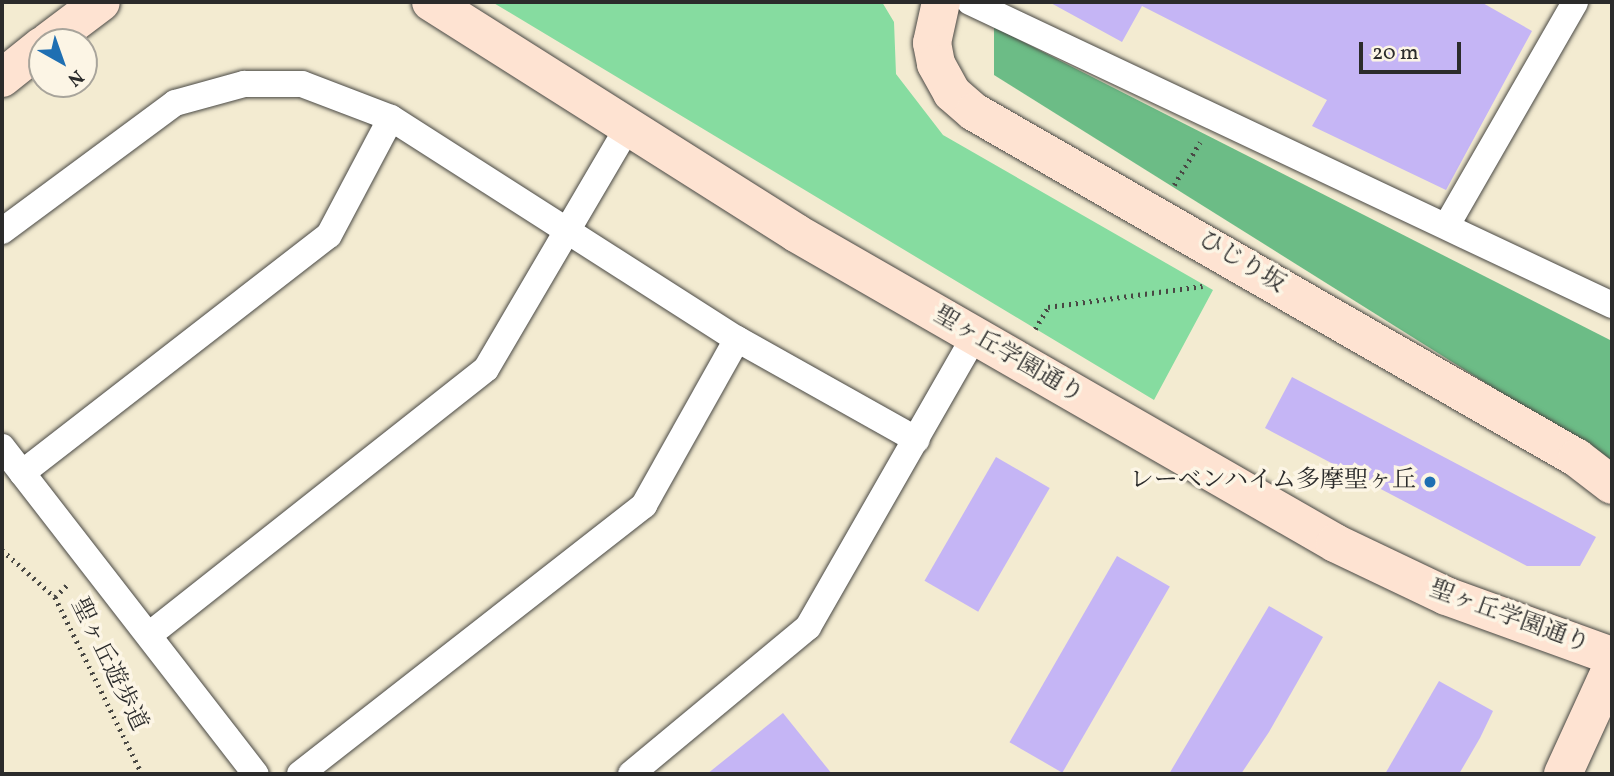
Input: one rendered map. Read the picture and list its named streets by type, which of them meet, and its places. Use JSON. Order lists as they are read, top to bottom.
{
  "streets": {
    "street": ["ひじり坂", "聖ヶ丘学園通り"],
    "path": ["聖ヶ丘遊歩道"]
  },
  "places": ["レーベンハイム多摩聖ヶ丘"],
  "scale_bar": "20 m",
  "north": "bottom right"
}
